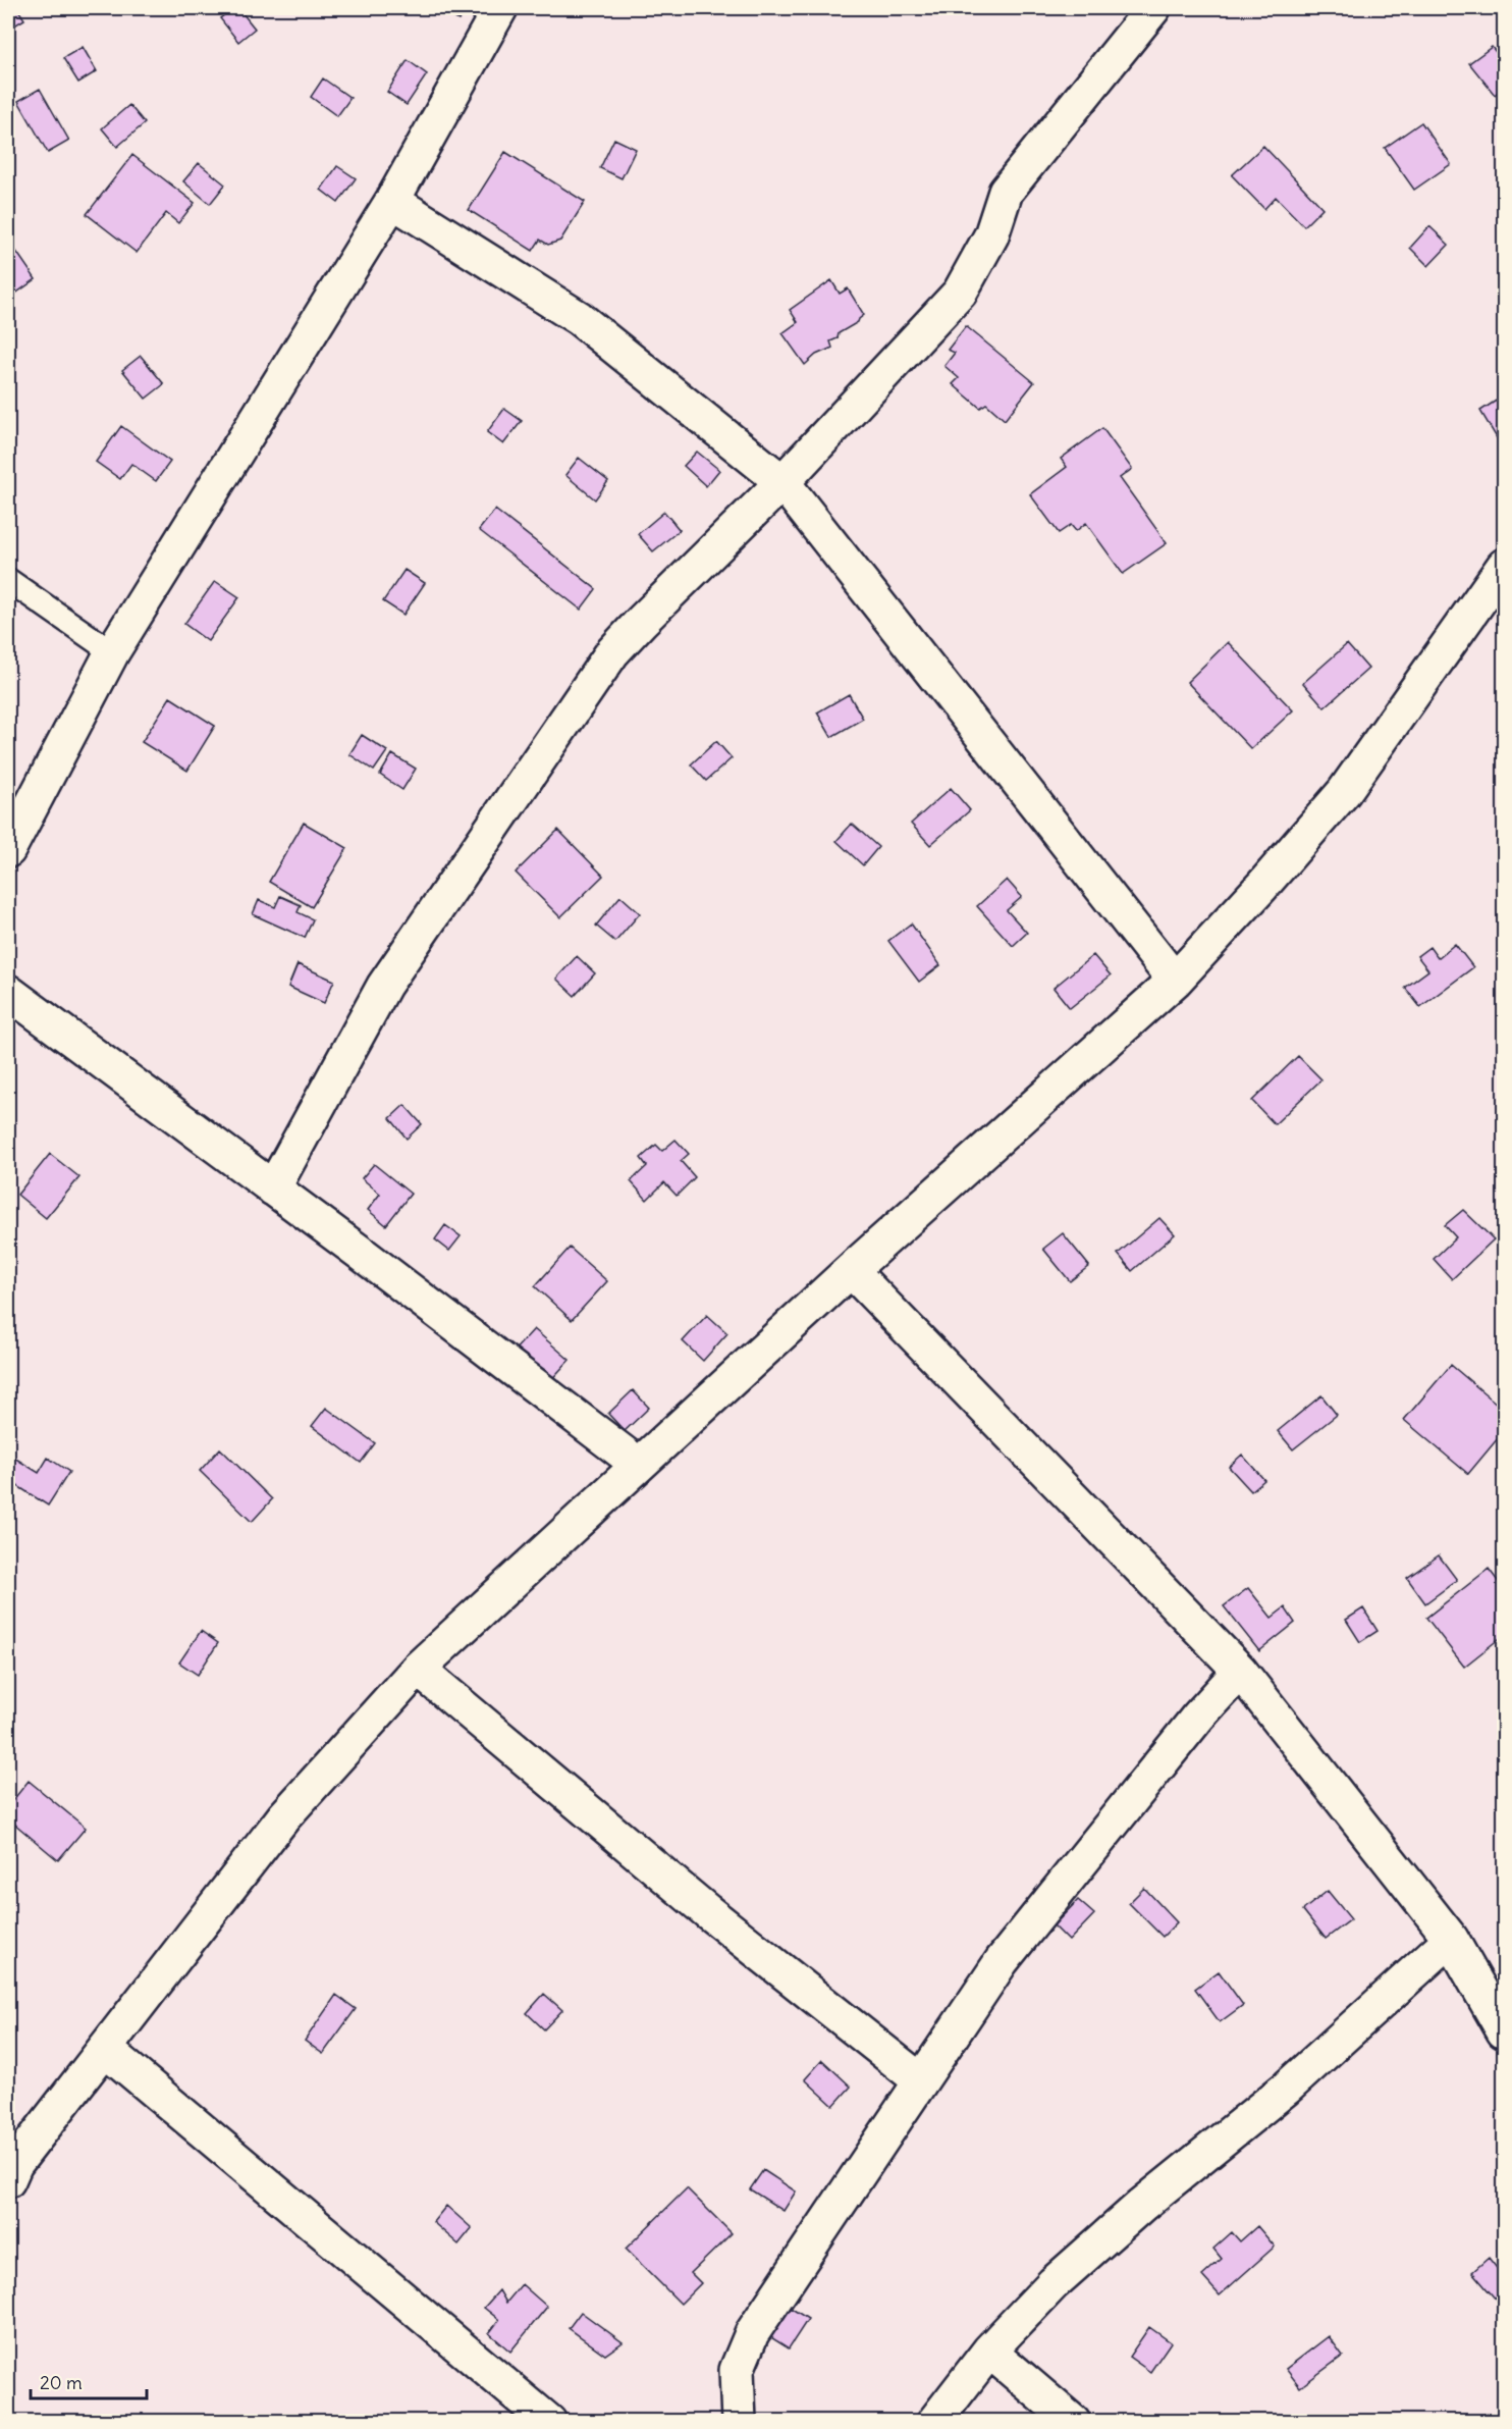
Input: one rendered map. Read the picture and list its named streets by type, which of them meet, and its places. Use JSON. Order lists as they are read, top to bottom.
{
  "scale_bar": "20 m"
}
